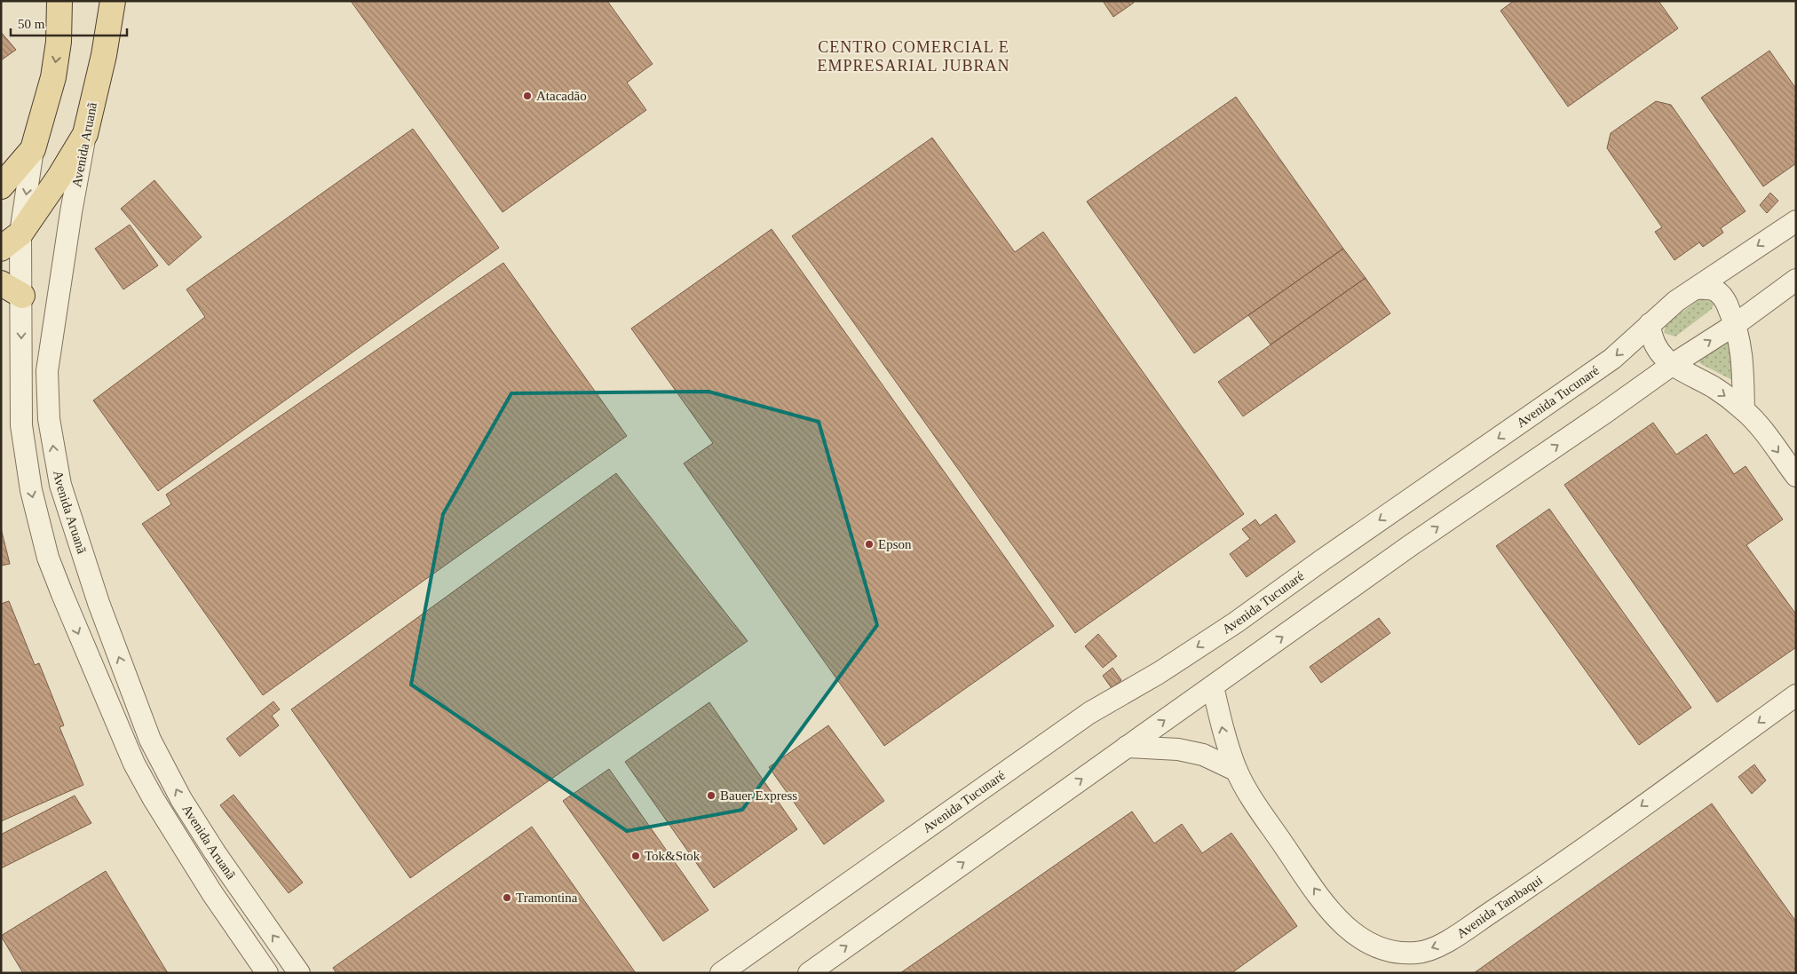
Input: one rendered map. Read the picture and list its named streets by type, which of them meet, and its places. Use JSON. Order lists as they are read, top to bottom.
{
  "streets": {
    "main road": ["Avenida Aruanã"],
    "street": ["Avenida Tucunaré", "Avenida Tambaqui"]
  },
  "districts": ["CENTRO COMERCIAL E EMPRESARIAL JUBRAN"],
  "places": [
    "Atacadão",
    "Epson",
    "Bauer Express",
    "Tok&Stok",
    "Tramontina"
  ],
  "scale_bar": "50 m"
}
